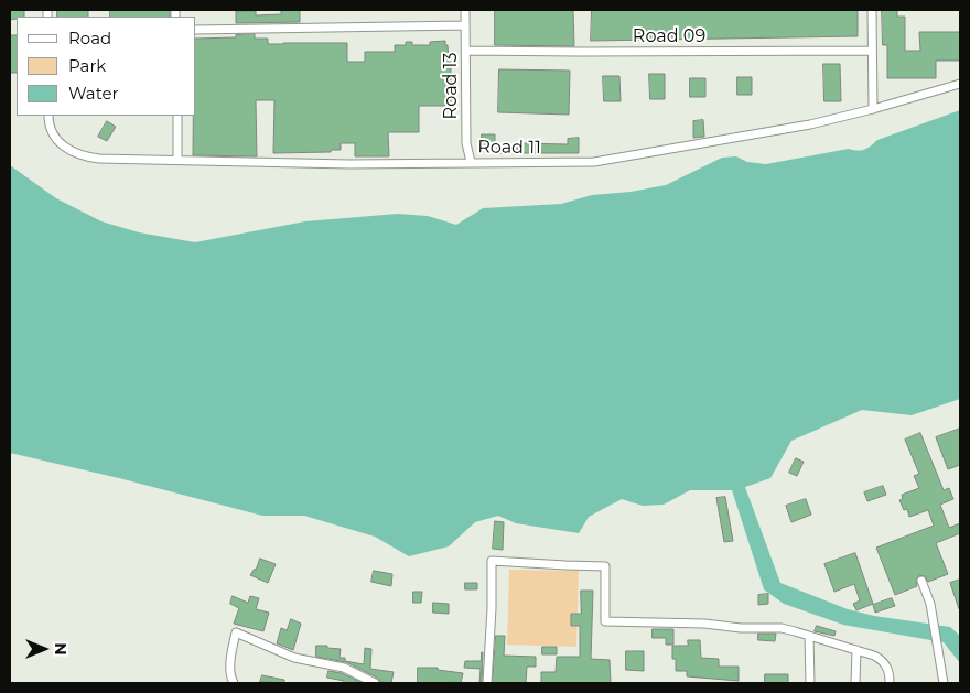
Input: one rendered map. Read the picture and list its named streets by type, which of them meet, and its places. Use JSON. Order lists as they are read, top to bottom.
{
  "streets": {
    "street": ["Road 09", "Road 13", "Road 11"]
  },
  "crossings": [
    ["Road 09", "Road 13"],
    ["Road 13", "Road 11"]
  ],
  "legend": ["Road", "Park", "Water"],
  "north": "right"
}
